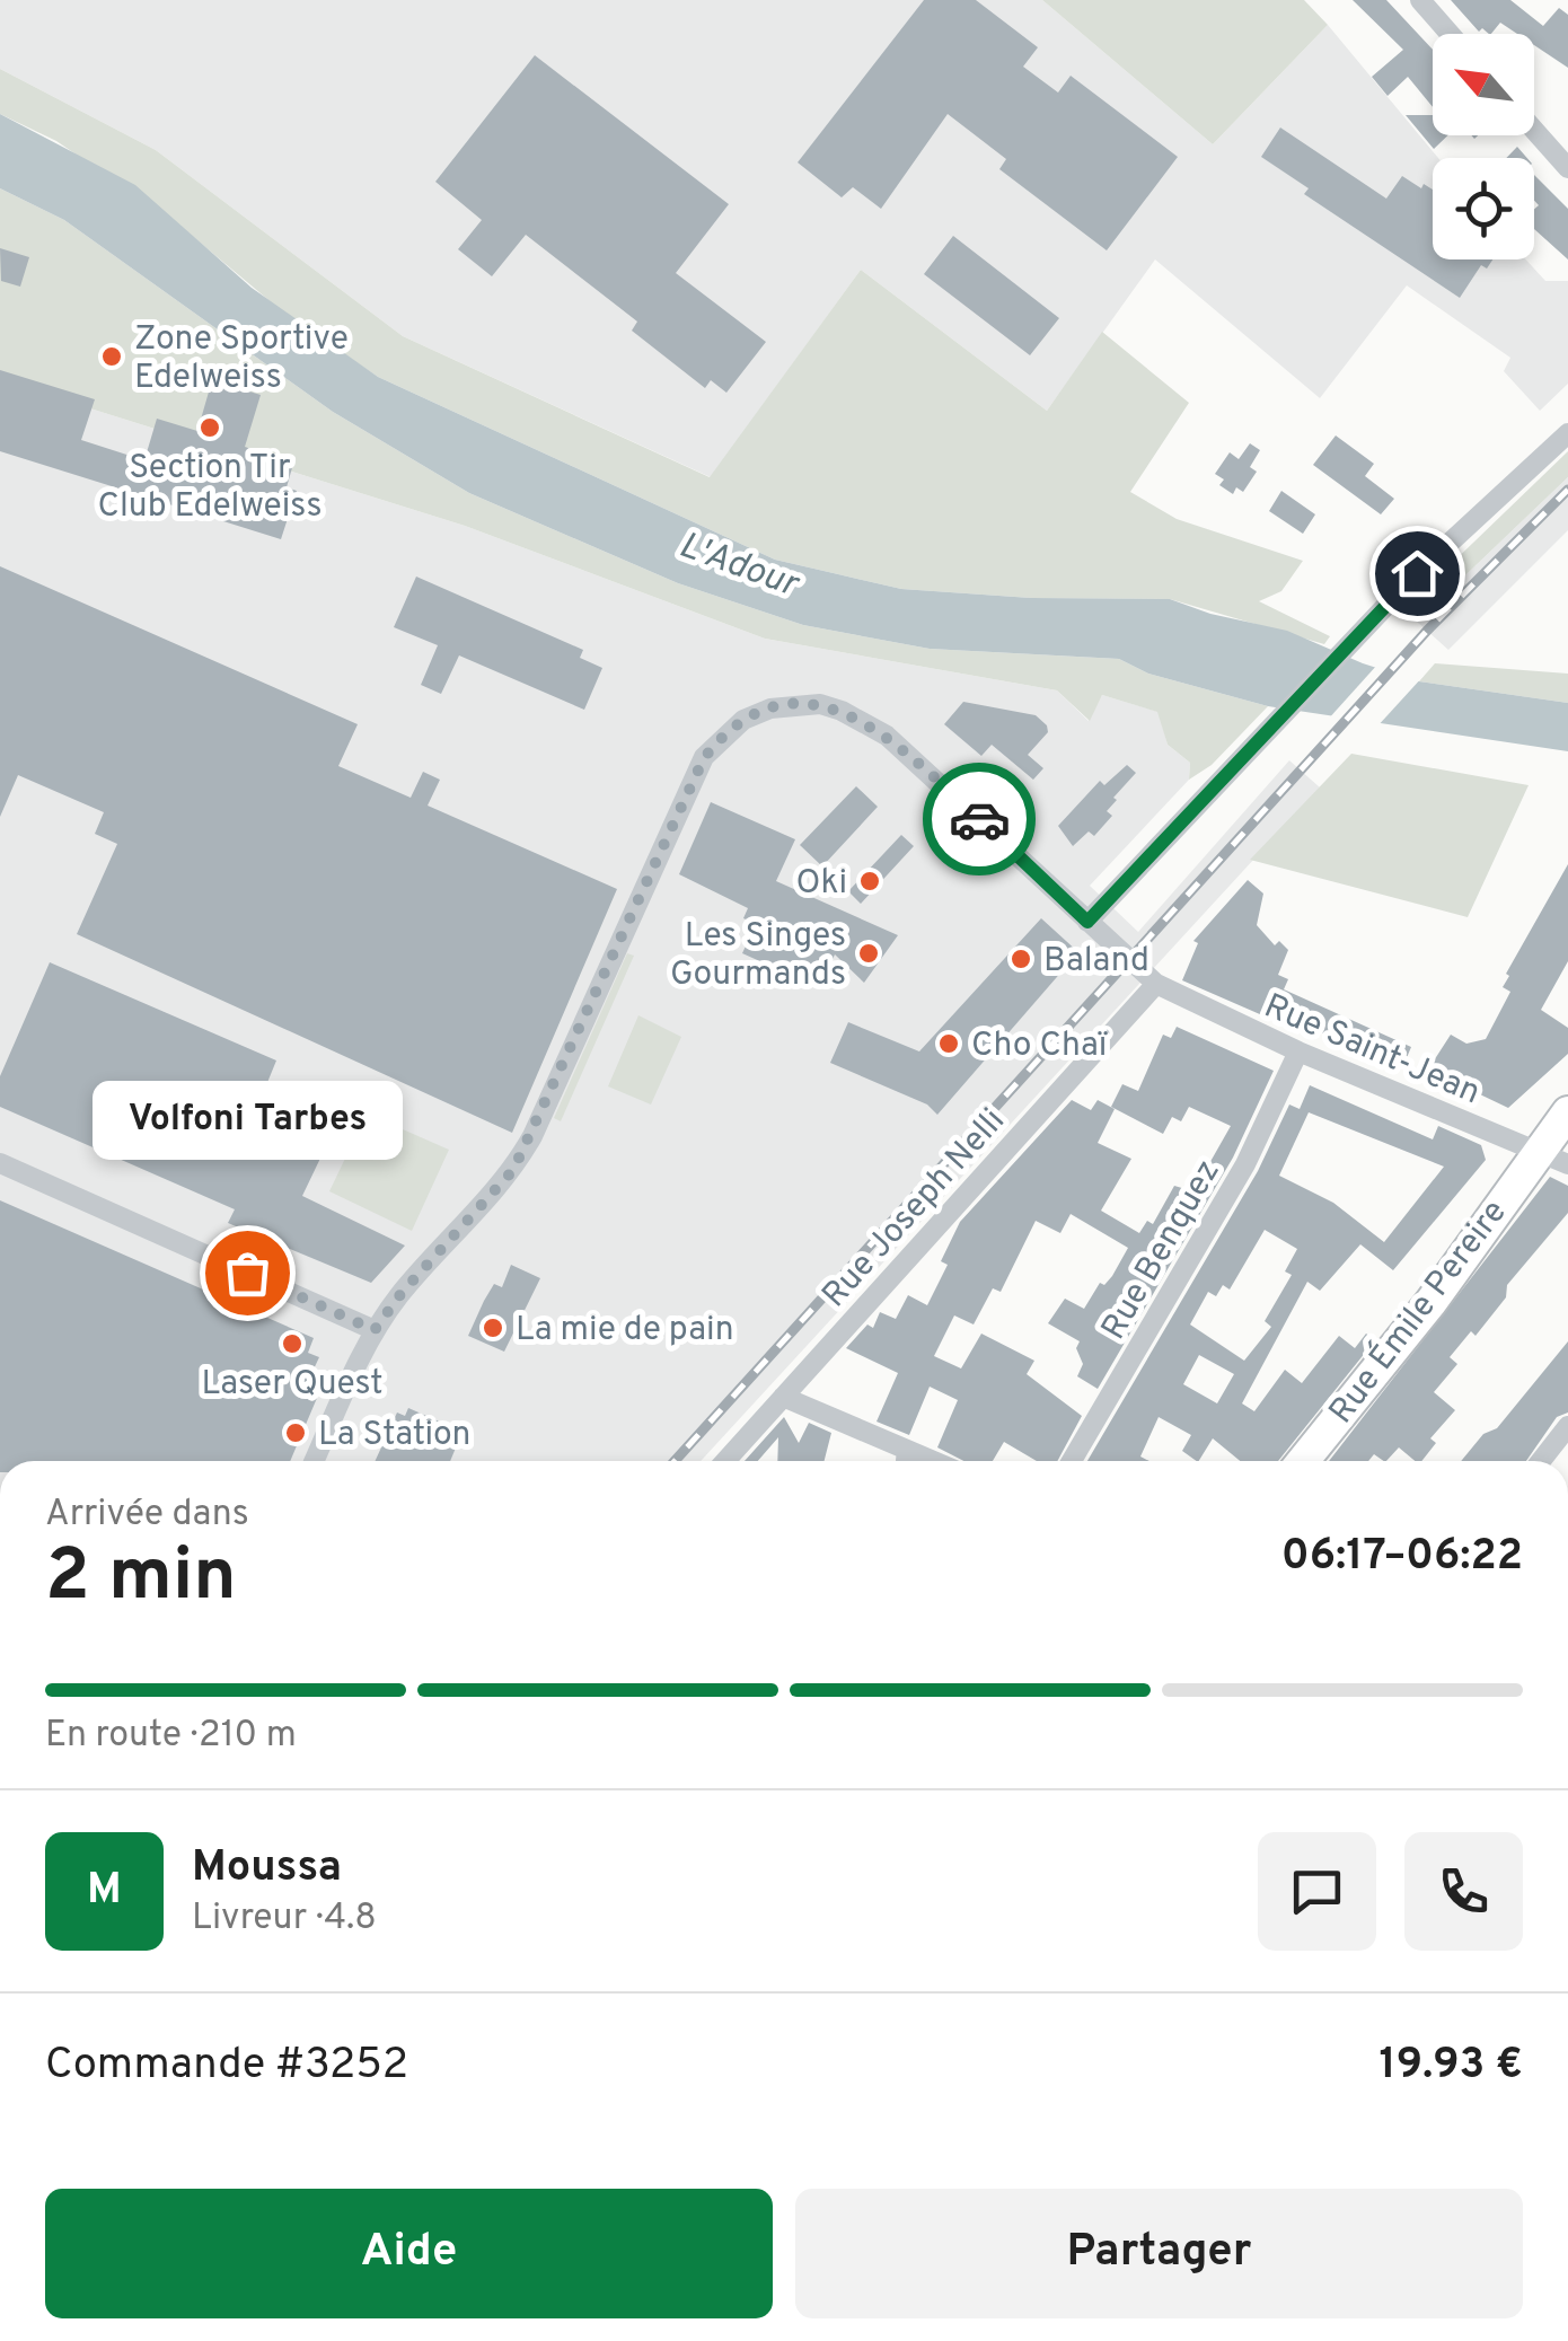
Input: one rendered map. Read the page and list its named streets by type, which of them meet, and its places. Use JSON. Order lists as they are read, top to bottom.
{
  "streets": {
    "main road": ["Rue Émile Pereire"],
    "street": ["Rue Saint-Jean", "Rue Joseph Nelli", "Rue Benquez"]
  },
  "crossings": [
    ["Rue Saint-Jean", "Rue Joseph Nelli"],
    ["Rue Saint-Jean", "Rue Benquez"],
    ["Rue Saint-Jean", "Rue Émile Pereire"]
  ],
  "water": ["L'Adour"],
  "places": [
    "Zone Sportive Edelweiss",
    "Section Tir Club Edelweiss",
    "Oki",
    "Les Singes Gourmands",
    "Baland",
    "Cho Chaï",
    "Volfoni Tarbes",
    "La mie de pain",
    "Laser Quest",
    "La Station"
  ],
  "north": "top left",
  "page": {
    "bubble": "Volfoni Tarbes",
    "heading": ["2 min", "Arrivée dans", "06:17–06:22"],
    "panel": [
      "Moussa",
      "Livreur · 4.8",
      "Commande #3252",
      "19.93 €"
    ],
    "bar": "En route · 210 m",
    "round": "M",
    "buttons": ["Aide", "Partager"]
  }
}
